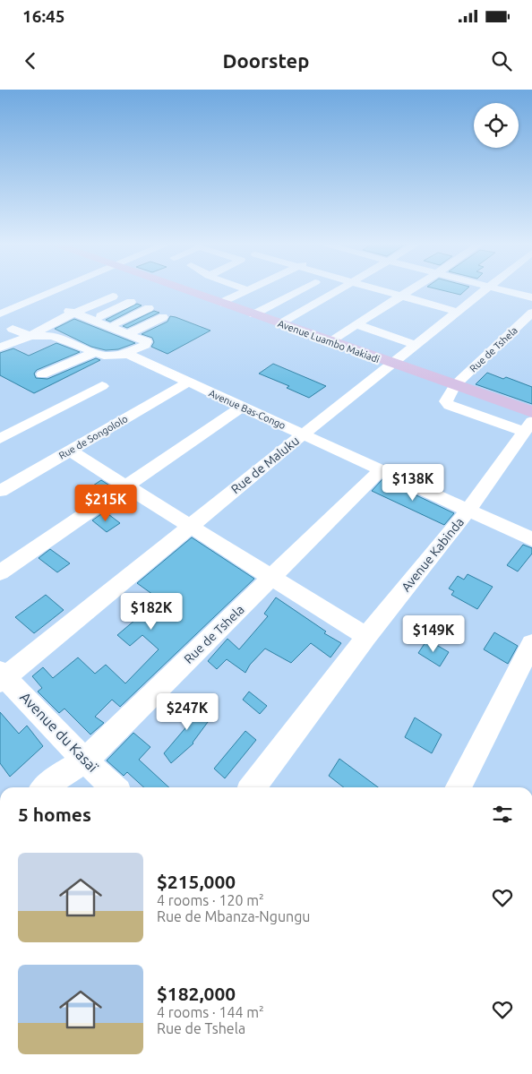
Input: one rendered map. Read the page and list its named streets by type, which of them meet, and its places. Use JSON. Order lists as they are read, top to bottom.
{
  "streets": {
    "main road": ["Avenue Luambo Makiadi"],
    "street": [
      "Rue de Tshela",
      "Avenue Bas-Congo",
      "Rue de Songololo",
      "Rue de Maluku",
      "Avenue Kabinda",
      "Avenue du Kasaï"
    ]
  },
  "crossings": [
    ["Avenue Luambo Makiadi", "Rue de Tshela"],
    ["Avenue Luambo Makiadi", "Rue de Maluku"],
    ["Rue de Tshela", "Avenue Bas-Congo"],
    ["Rue de Tshela", "Avenue du Kasaï"],
    ["Avenue Bas-Congo", "Rue de Songololo"],
    ["Avenue Bas-Congo", "Rue de Maluku"],
    ["Avenue Bas-Congo", "Avenue Kabinda"],
    ["Rue de Maluku", "Avenue du Kasaï"]
  ],
  "page": {
    "status": "16:45",
    "header": "Doorstep",
    "price": [
      "$138K",
      "$215K",
      "$182K",
      "$149K",
      "$247K"
    ],
    "heading": "5 homes",
    "list": [
      {
        "name": "$215,000",
        "note": "4 rooms · 120 m² · Rue de Mbanza-Ngungu"
      },
      {
        "name": "$182,000",
        "note": "4 rooms · 144 m² · Rue de Tshela"
      }
    ]
  }
}
